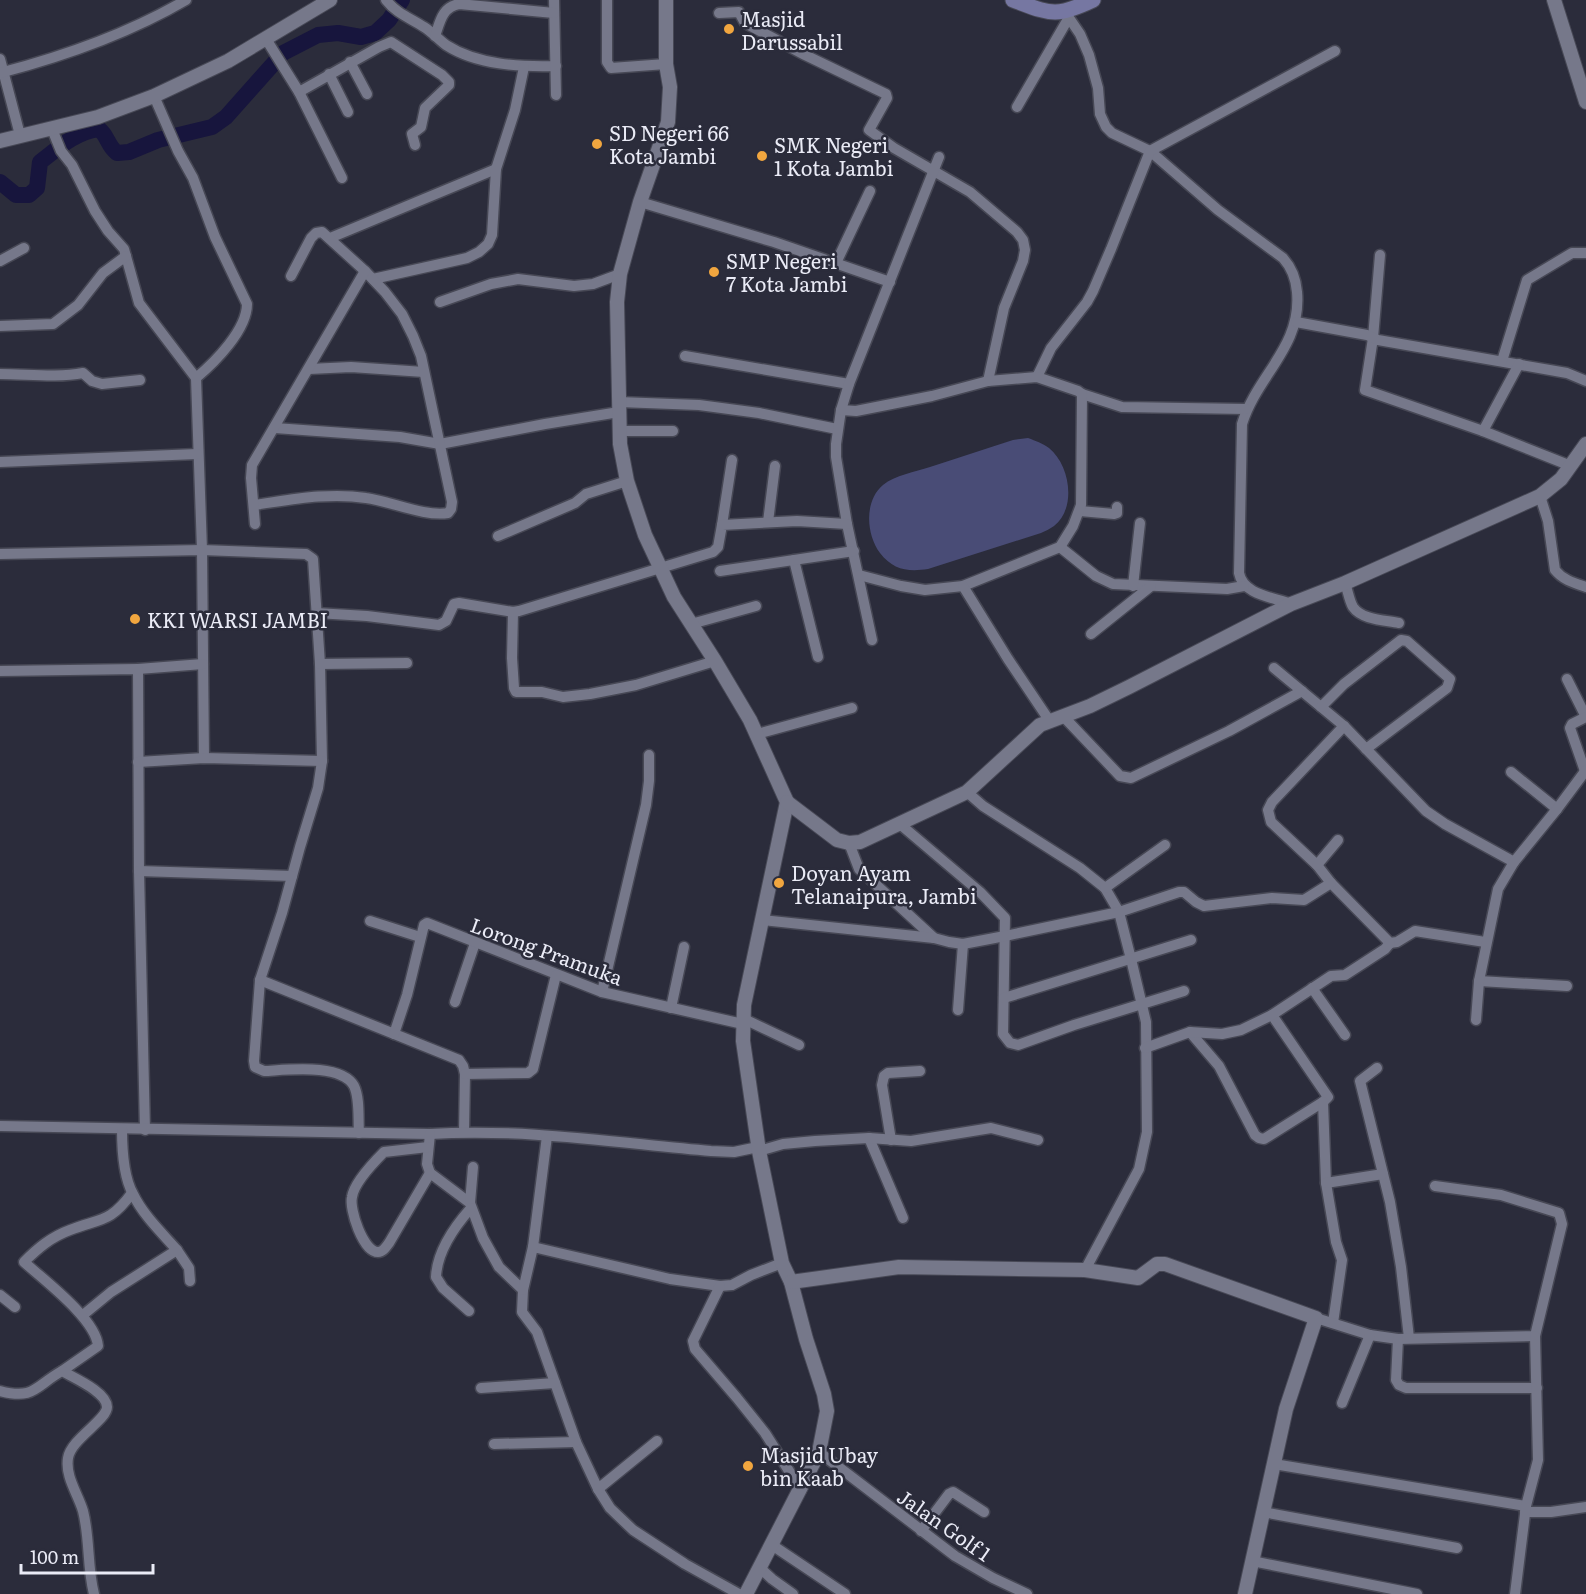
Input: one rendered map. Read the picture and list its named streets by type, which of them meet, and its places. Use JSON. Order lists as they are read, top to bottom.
{
  "streets": {
    "street": ["Lorong Pramuka", "Jalan Golf 1"]
  },
  "places": [
    "Masjid Darussabil",
    "SD Negeri 66 Kota Jambi",
    "SMK Negeri 1 Kota Jambi",
    "SMP Negeri 7 Kota Jambi",
    "KKI WARSI JAMBI",
    "Doyan Ayam Telanaipura, Jambi",
    "Masjid Ubay bin Kaab"
  ],
  "scale_bar": "100 m"
}
